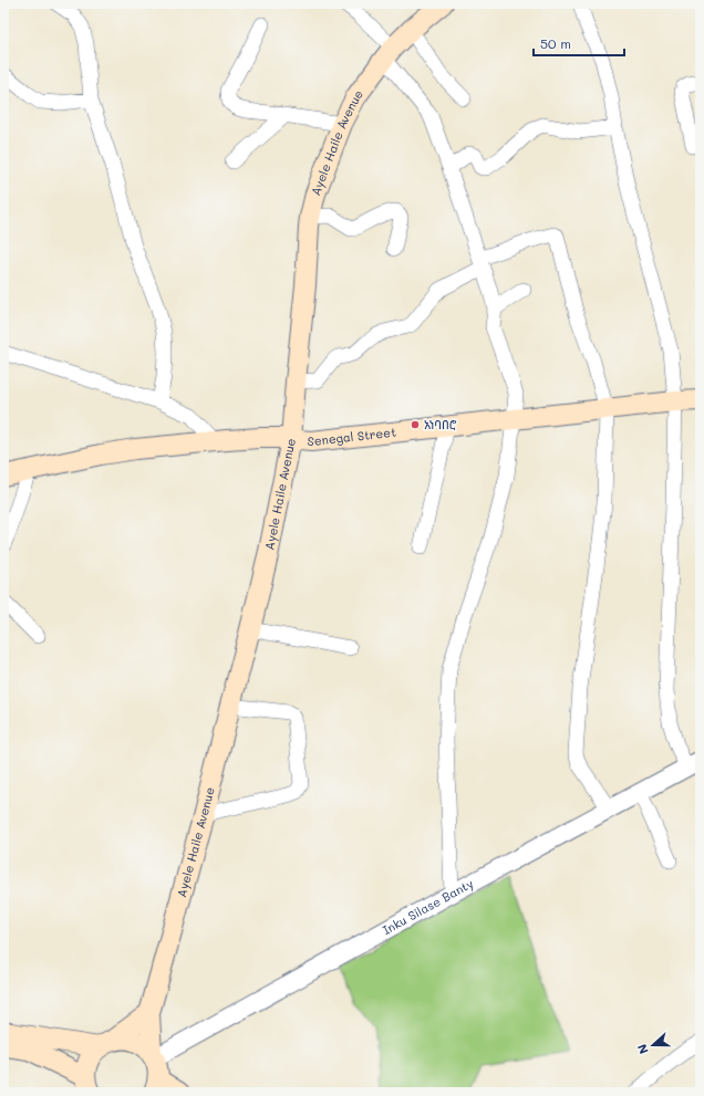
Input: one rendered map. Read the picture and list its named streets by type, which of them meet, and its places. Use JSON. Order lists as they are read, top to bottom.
{
  "streets": {
    "main road": ["Ayele Haile Avenue", "Senegal Street"],
    "street": ["Inku Silase Banty"]
  },
  "crossings": [
    ["Ayele Haile Avenue", "Senegal Street"],
    ["Ayele Haile Avenue", "Inku Silase Banty"]
  ],
  "places": ["አነባበሮ"],
  "scale_bar": "50 m",
  "north": "left"
}
